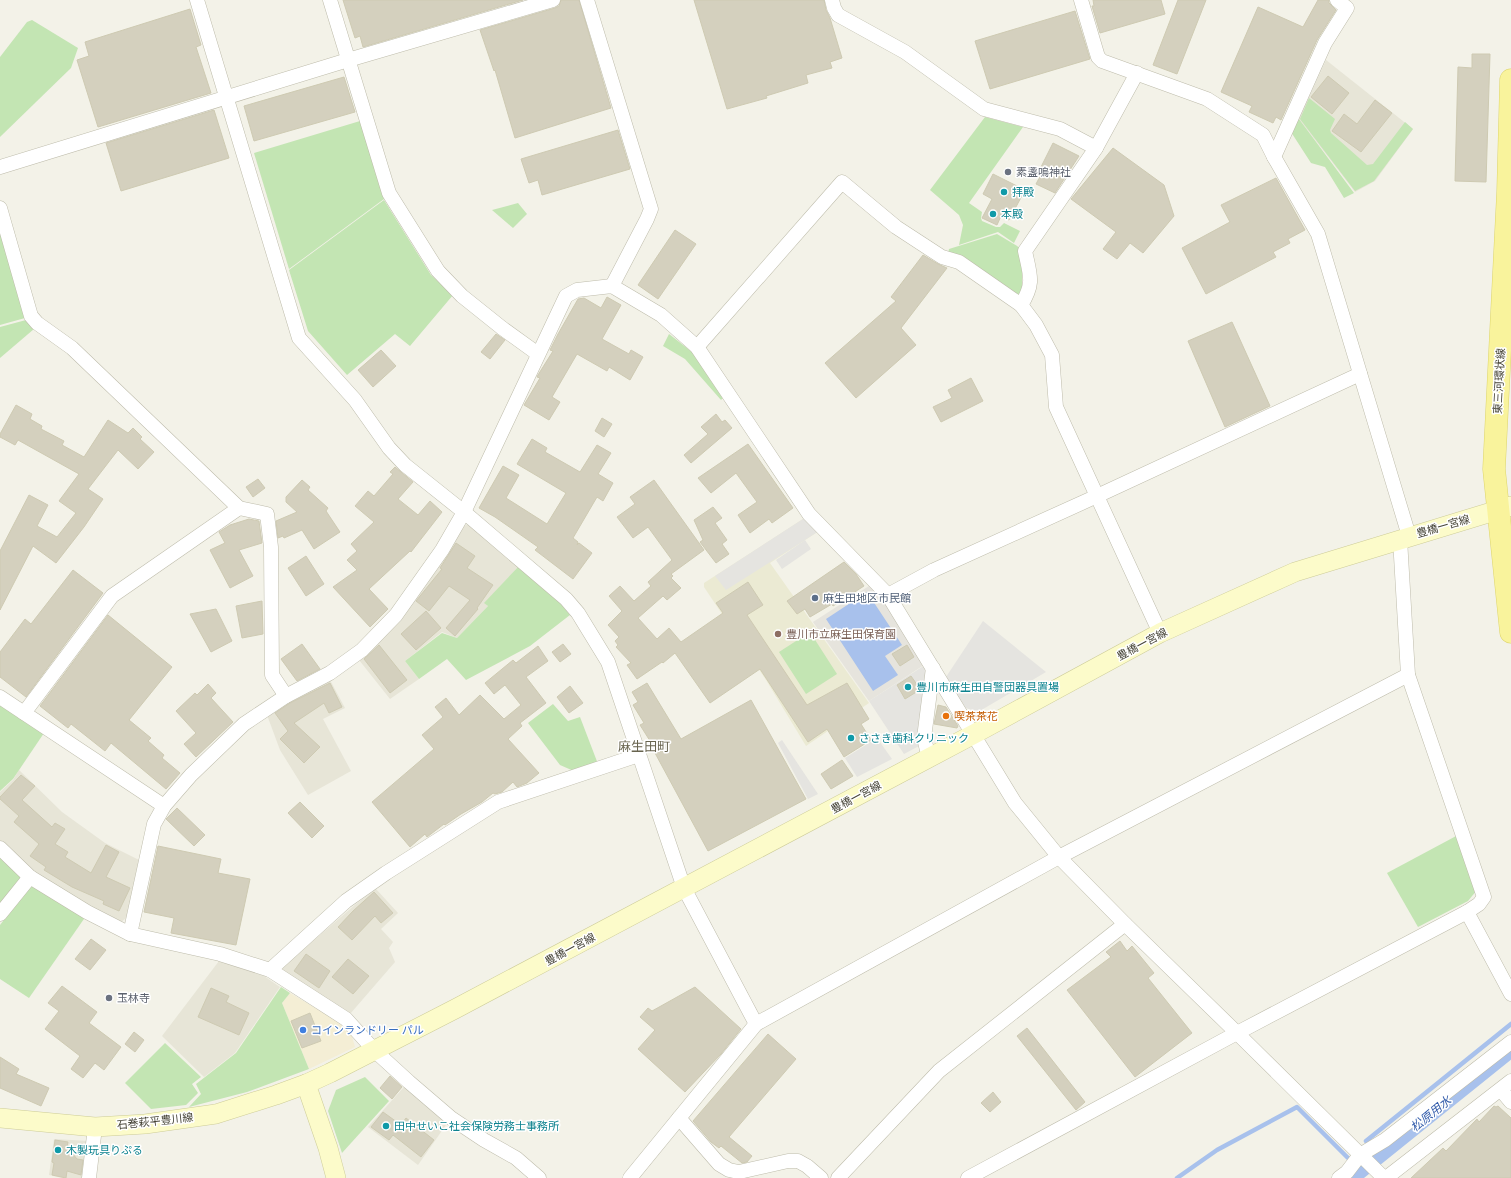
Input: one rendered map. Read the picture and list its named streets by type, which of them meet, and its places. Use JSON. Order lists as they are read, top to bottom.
{
  "streets": {
    "main road": ["東三河環状線", "豊橋一宮線", "石巻萩平豊川線"]
  },
  "crossings": [
    ["東三河環状線", "豊橋一宮線"],
    ["豊橋一宮線", "石巻萩平豊川線"]
  ],
  "districts": ["麻生田町"],
  "water": ["松原用水"],
  "places": [
    "素盞嗚神社",
    "拝殿",
    "本殿",
    "麻生田地区市民館",
    "豊川市立麻生田保育園",
    "豊川市麻生田自警団器具置場",
    "喫茶茶花",
    "ささき歯科クリニック",
    "玉林寺",
    "コインランドリー パル",
    "田中せいこ社会保険労務士事務所",
    "木製玩具りぷる"
  ]
}
